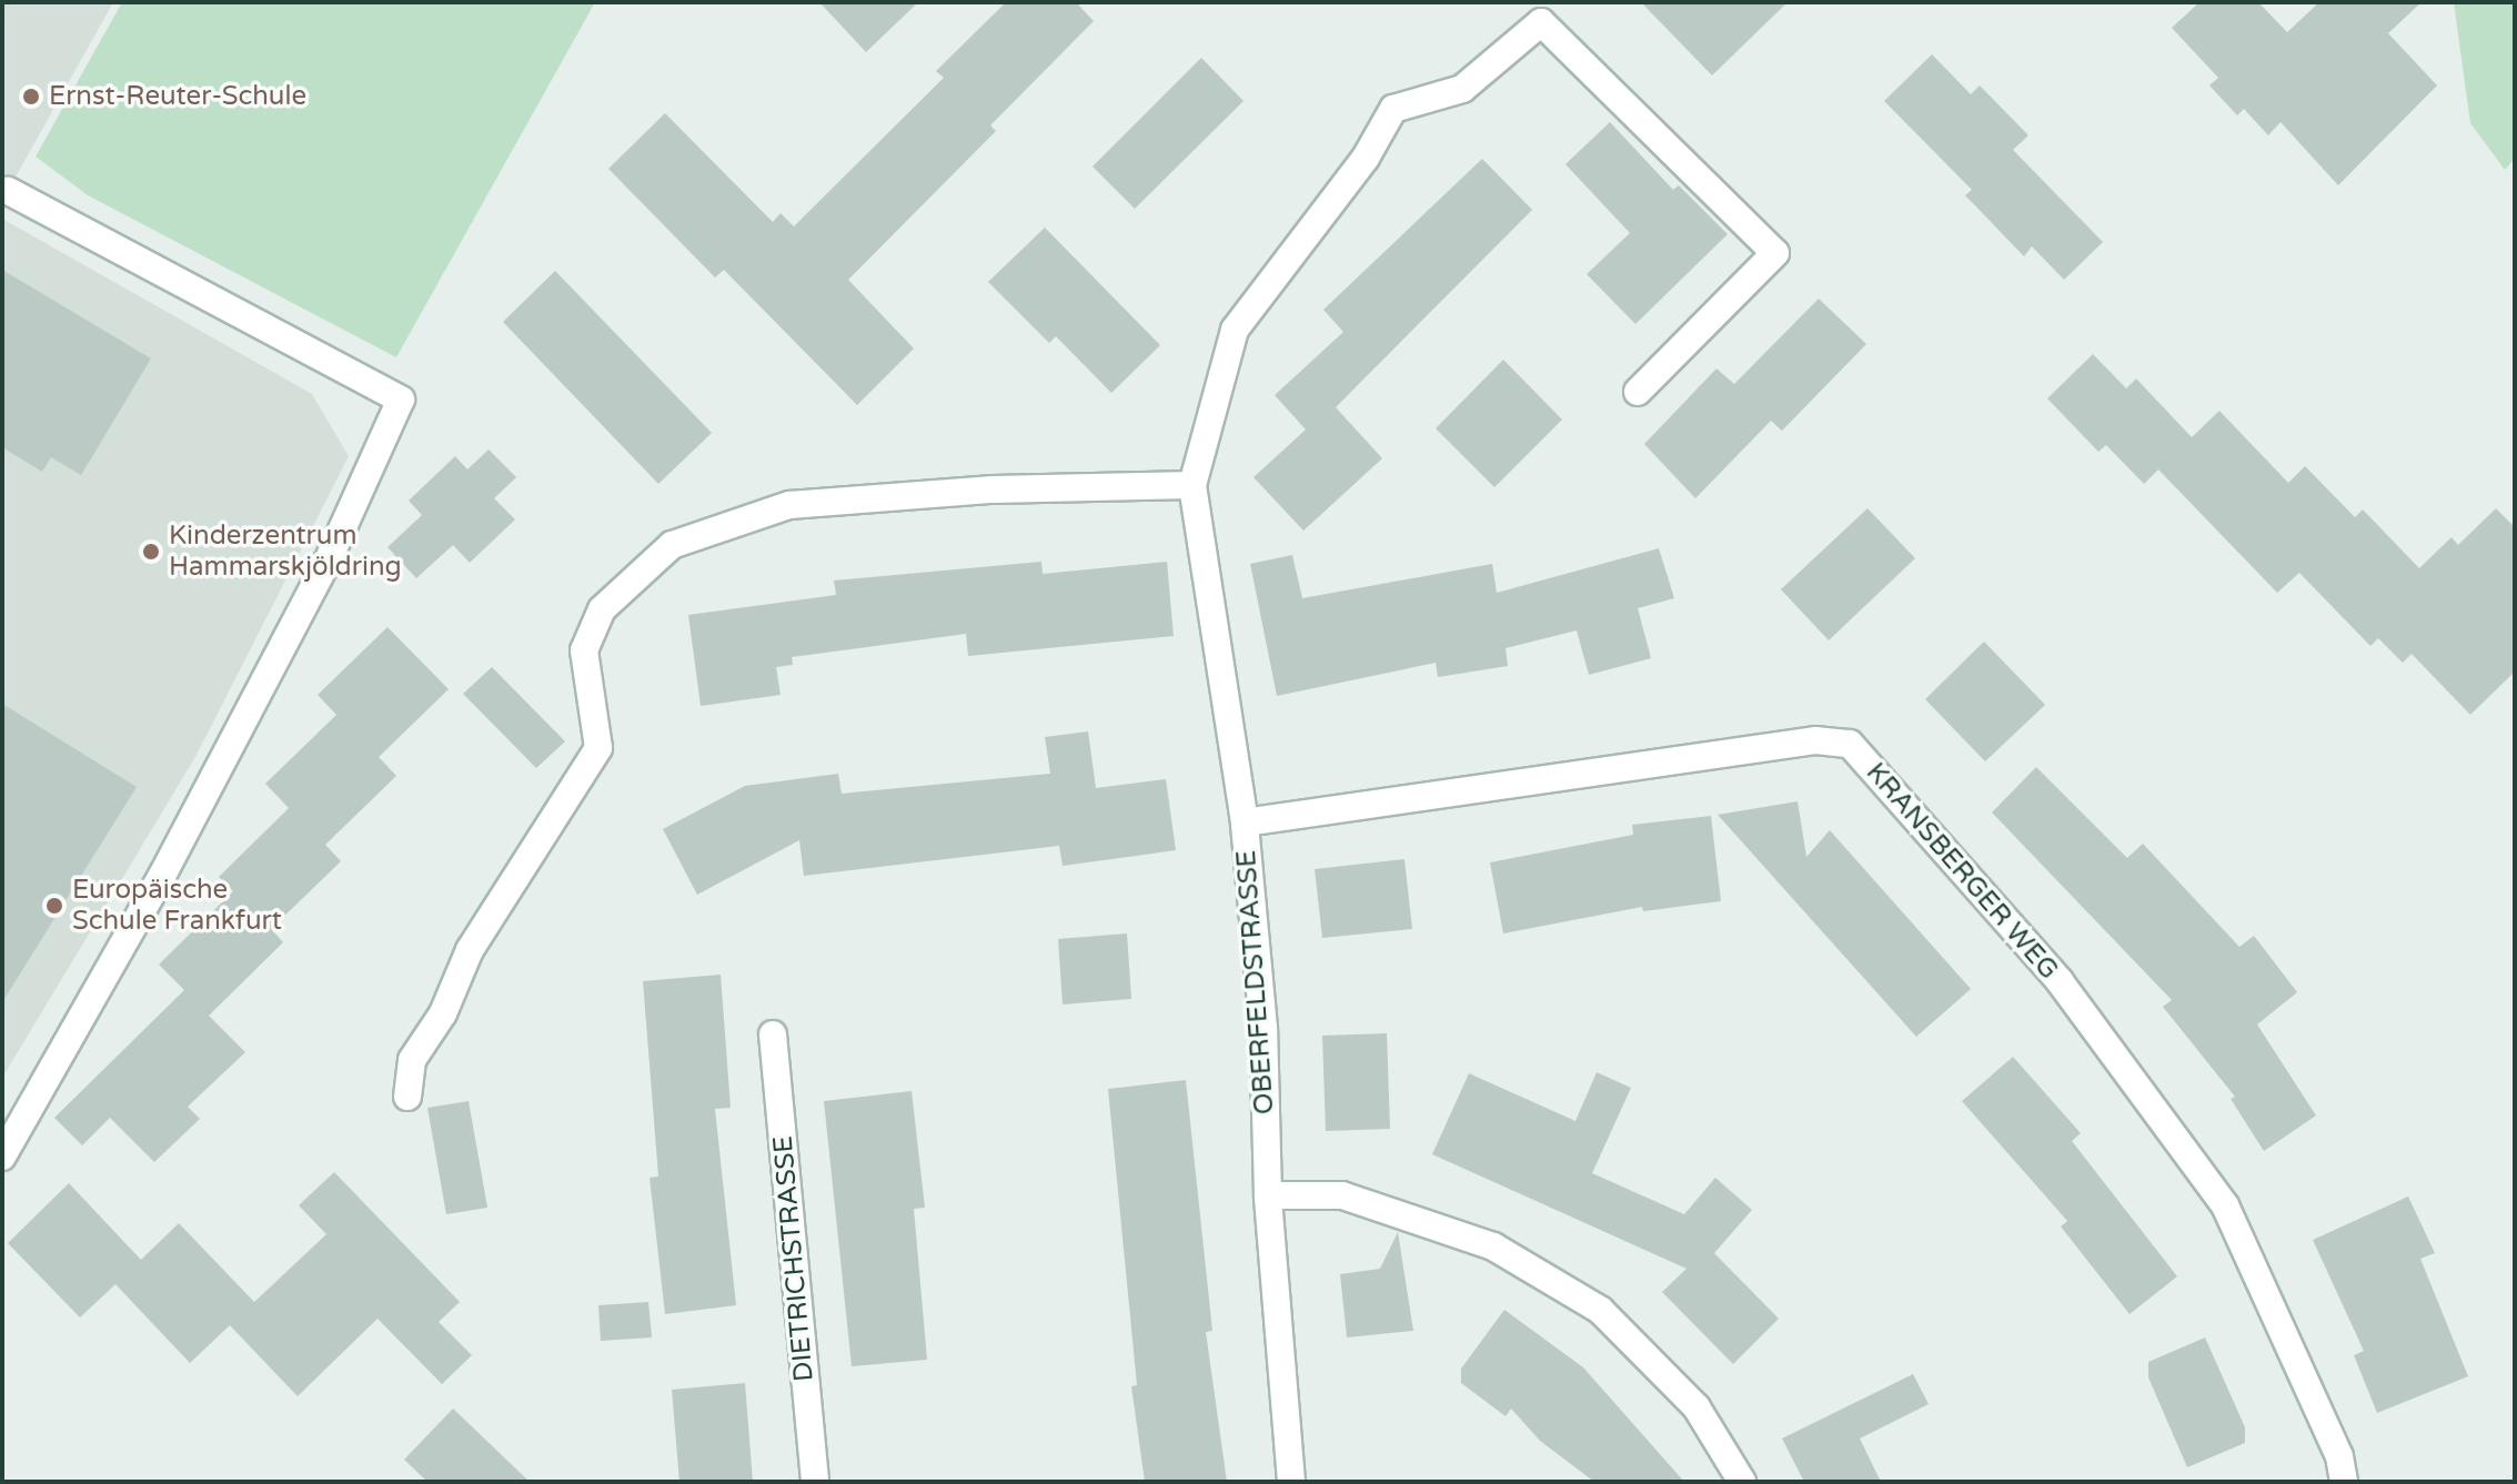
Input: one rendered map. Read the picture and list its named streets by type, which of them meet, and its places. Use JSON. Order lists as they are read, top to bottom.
{
  "streets": {
    "street": ["KRANSBERGER WEG", "OBERFELDSTRASSE", "DIETRICHSTRASSE"]
  },
  "crossings": [
    ["KRANSBERGER WEG", "OBERFELDSTRASSE"]
  ],
  "places": ["Ernst-Reuter-Schule", "Kinderzentrum Hammarskjöldring", "Europäische Schule Frankfurt"]
}
